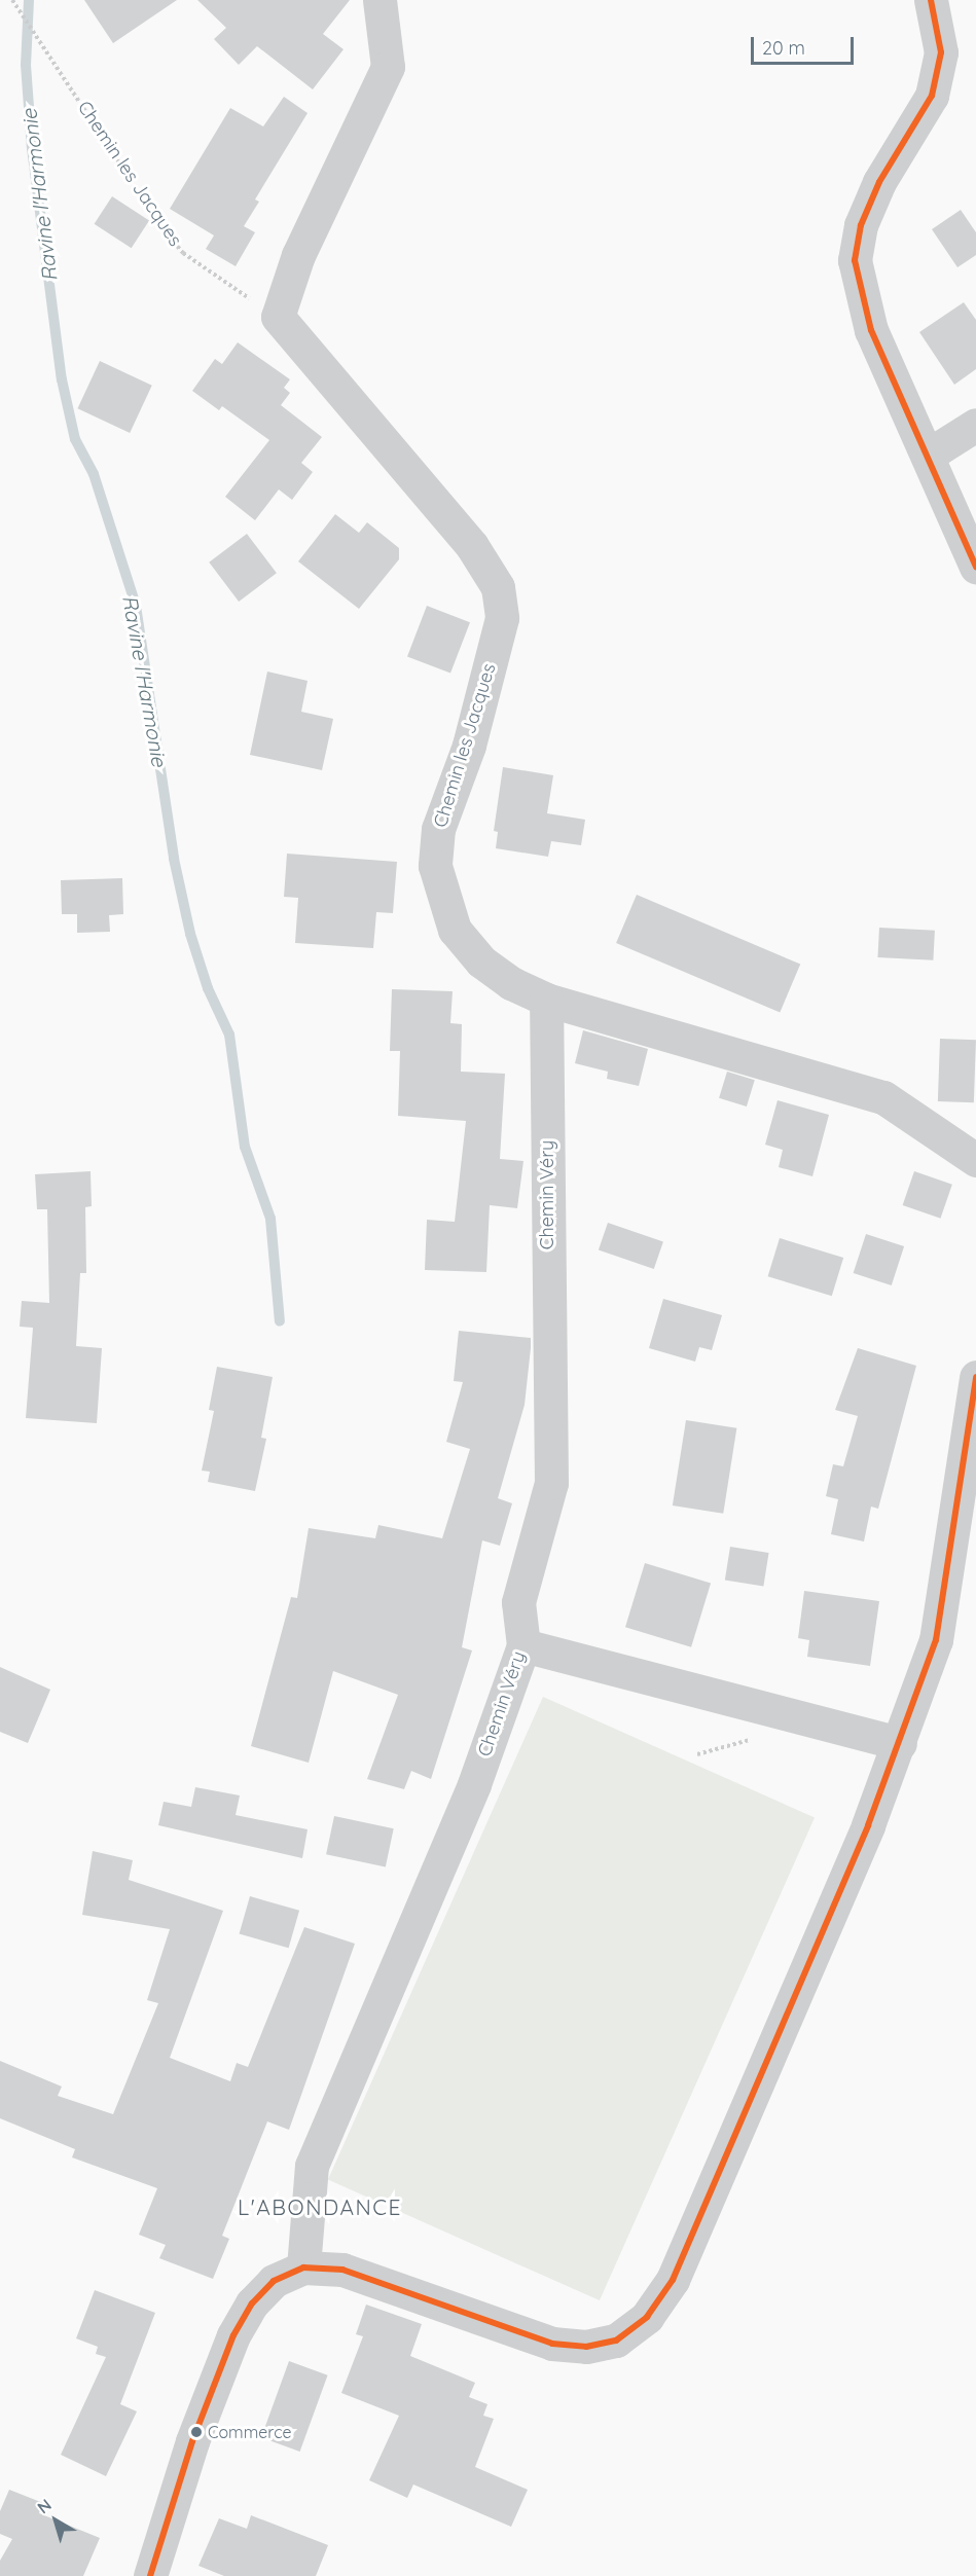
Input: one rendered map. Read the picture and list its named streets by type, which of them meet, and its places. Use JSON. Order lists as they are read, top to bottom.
{
  "streets": {
    "street": ["Chemin les Jacques", "Chemin Véry"]
  },
  "crossings": [
    ["Chemin les Jacques", "Chemin Véry"]
  ],
  "districts": ["L'ABONDANCE"],
  "water": ["Ravine l'Harmonie"],
  "places": ["Commerce"],
  "scale_bar": "20 m",
  "north": "top left"
}
